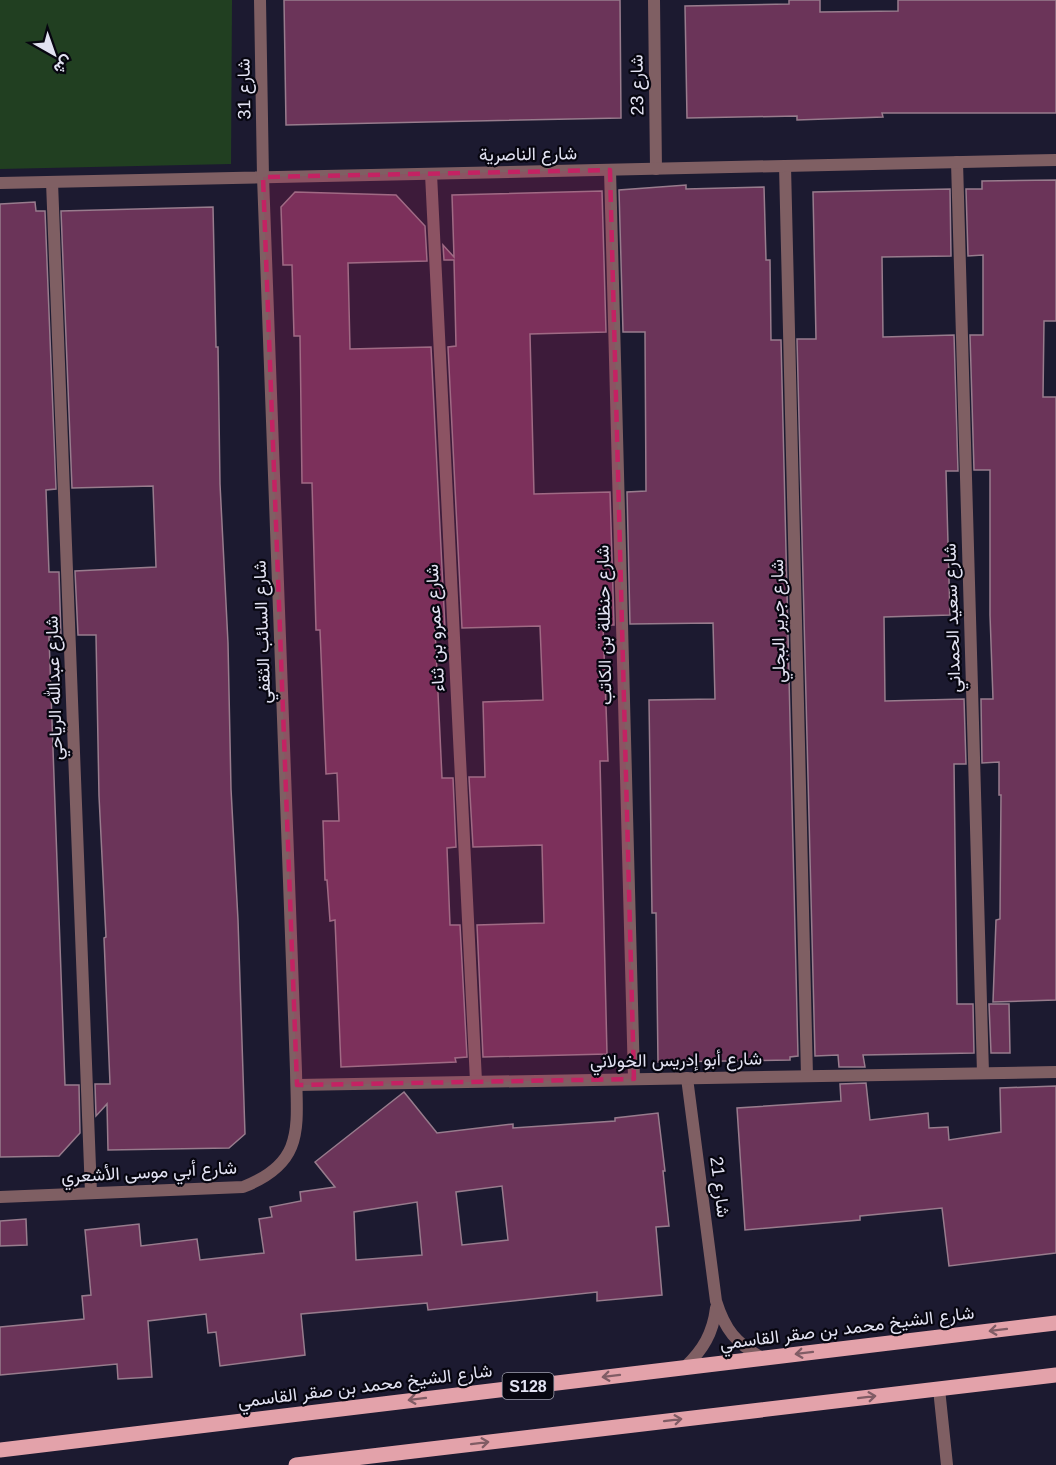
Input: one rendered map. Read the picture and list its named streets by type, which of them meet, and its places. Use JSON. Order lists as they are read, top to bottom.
{
  "streets": {
    "main road": ["شارع الشيخ محمد بن صقر القاسمي", "S128"],
    "street": [
      "شارع 23",
      "شارع 31",
      "شارع الناصرية",
      "شارع سعيد الحمداني",
      "شارع جرير البجلي",
      "شارع حنظلة بن الكاتب",
      "شارع عمرو بن ثناء",
      "شارع السائب الثقفي",
      "شارع عبدالله الرياحي",
      "شارع أبو إدريس الخولاني",
      "شارع أبي موسى الأشعري",
      "شارع 21"
    ]
  },
  "crossings": [
    ["شارع 23", "شارع الناصرية"],
    ["شارع 31", "شارع الناصرية"],
    ["شارع 31", "شارع السائب الثقفي"],
    ["شارع الناصرية", "شارع سعيد الحمداني"],
    ["شارع الناصرية", "شارع جرير البجلي"],
    ["شارع الناصرية", "شارع حنظلة بن الكاتب"],
    ["شارع الناصرية", "شارع عمرو بن ثناء"],
    ["شارع الناصرية", "شارع السائب الثقفي"],
    ["شارع الناصرية", "شارع عبدالله الرياحي"],
    ["شارع سعيد الحمداني", "شارع أبو إدريس الخولاني"],
    ["شارع جرير البجلي", "شارع أبو إدريس الخولاني"],
    ["شارع حنظلة بن الكاتب", "شارع أبو إدريس الخولاني"],
    ["شارع عمرو بن ثناء", "شارع أبو إدريس الخولاني"],
    ["شارع السائب الثقفي", "شارع أبو إدريس الخولاني"],
    ["شارع السائب الثقفي", "شارع أبي موسى الأشعري"],
    ["شارع عبدالله الرياحي", "شارع أبي موسى الأشعري"],
    ["شارع أبو إدريس الخولاني", "شارع أبي موسى الأشعري"],
    ["شارع أبو إدريس الخولاني", "شارع 21"],
    ["شارع 21", "شارع الشيخ محمد بن صقر القاسمي"]
  ],
  "north": "bottom right"
}
